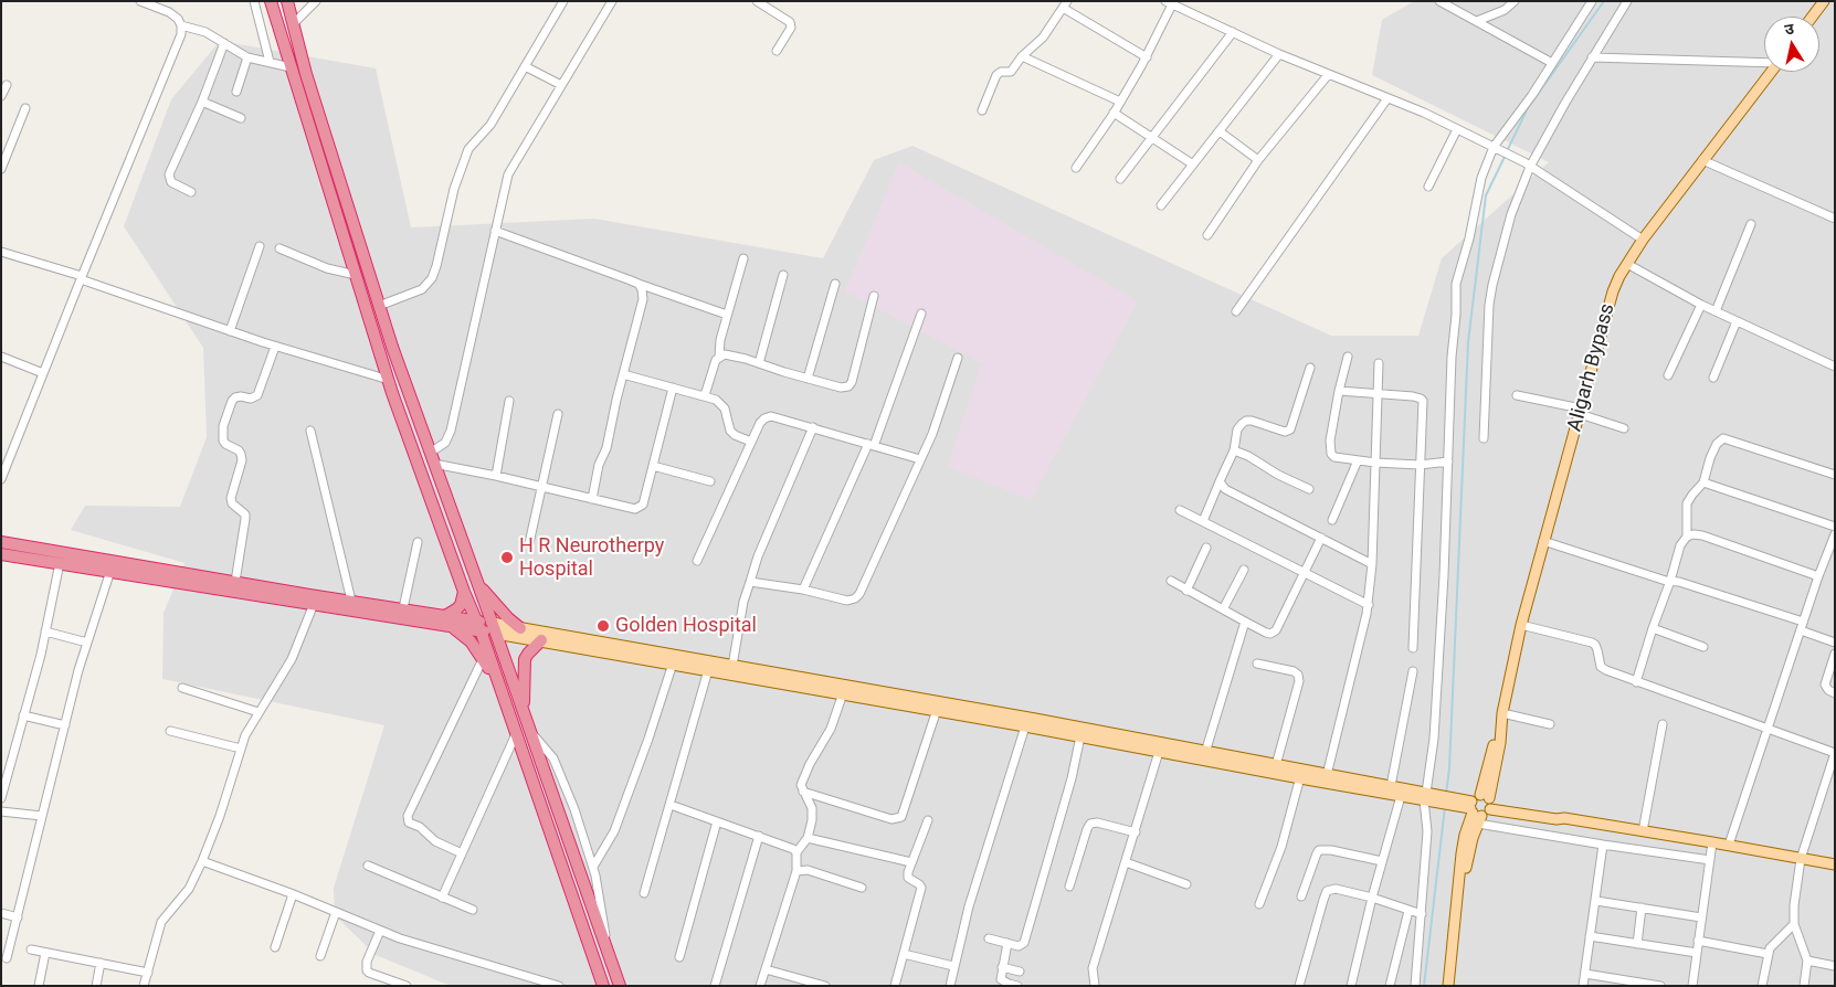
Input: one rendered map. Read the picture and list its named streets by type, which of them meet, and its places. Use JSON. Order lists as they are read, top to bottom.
{
  "streets": {
    "main road": ["Aligarh Bypass"]
  },
  "places": ["H R Neurotherpy Hospital", "Golden Hospital"],
  "north": "top"
}
